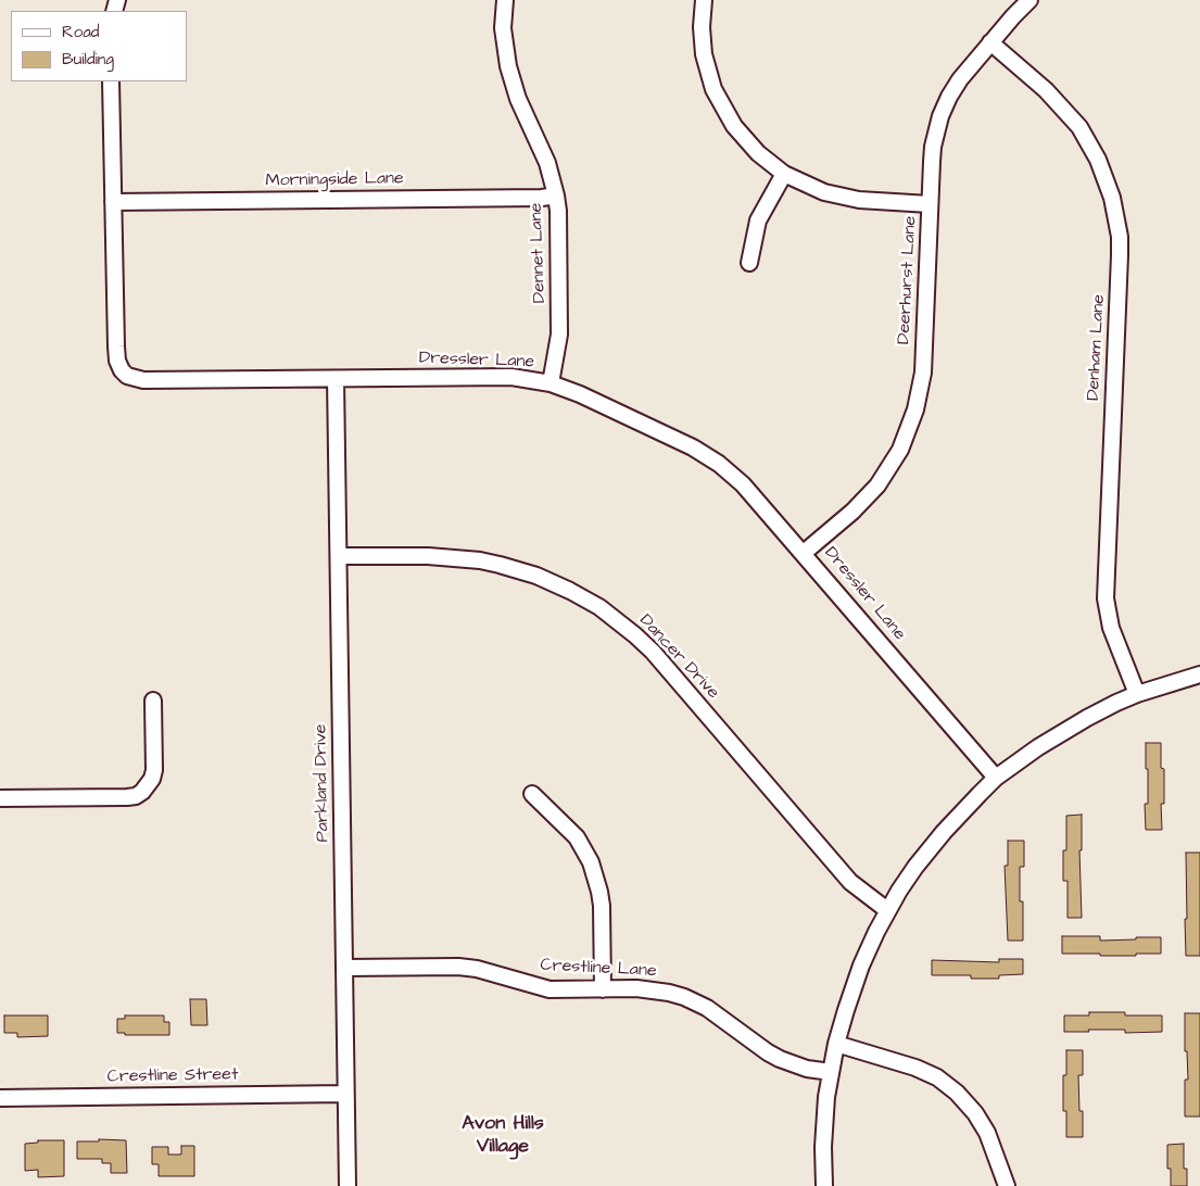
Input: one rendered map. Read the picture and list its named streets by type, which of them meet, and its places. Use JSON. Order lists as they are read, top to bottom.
{
  "streets": {
    "street": [
      "Morningside Lane",
      "Dennet Lane",
      "Deerhurst Lane",
      "Denham Lane",
      "Dressler Lane",
      "Dancer Drive",
      "Parkland Drive",
      "Crestline Lane",
      "Crestline Street"
    ]
  },
  "crossings": [
    ["Morningside Lane", "Dennet Lane"],
    ["Morningside Lane", "Dressler Lane"],
    ["Dennet Lane", "Dressler Lane"],
    ["Deerhurst Lane", "Denham Lane"],
    ["Deerhurst Lane", "Dressler Lane"],
    ["Dressler Lane", "Parkland Drive"],
    ["Dancer Drive", "Parkland Drive"],
    ["Parkland Drive", "Crestline Lane"],
    ["Parkland Drive", "Crestline Street"]
  ],
  "districts": ["Avon Hills Village"],
  "legend": ["Road", "Building"]
}
